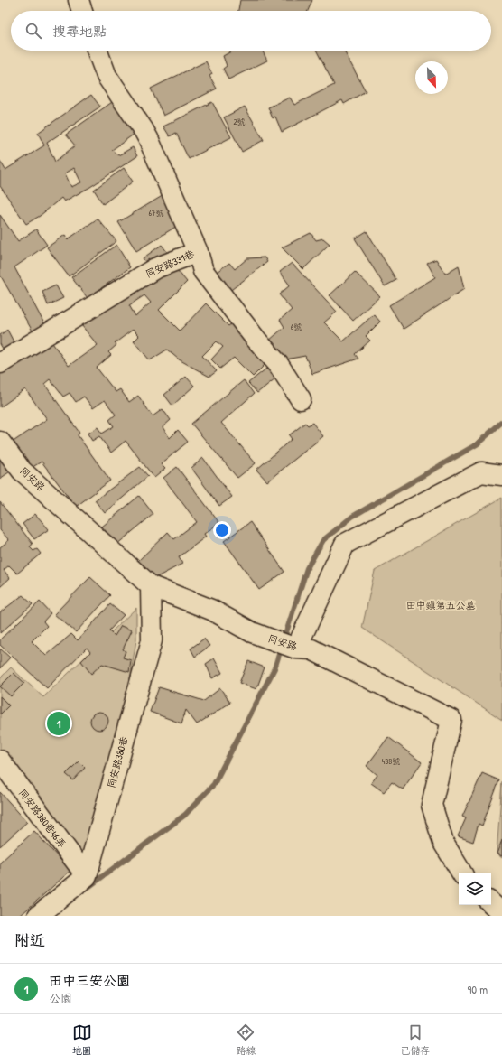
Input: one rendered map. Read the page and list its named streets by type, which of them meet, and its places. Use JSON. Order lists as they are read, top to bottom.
{
  "streets": {
    "street": [
      "同安路331巷",
      "同安路",
      "同安路380巷",
      "同安路380巷46弄"
    ]
  },
  "crossings": [
    ["同安路", "同安路380巷"],
    ["同安路380巷", "同安路380巷46弄"]
  ],
  "parks": ["田中鎮第五公墓"],
  "house_numbers": [
    "2號",
    "67號",
    "6號",
    "438號"
  ],
  "north": "bottom right",
  "page": {
    "search": "搜尋地點",
    "pins": "1",
    "heading": "附近",
    "list": [
      {
        "mark": "1",
        "name": "田中三安公園",
        "note": "公園",
        "value": "90 m"
      }
    ],
    "nav": ["地圖", "路線", "已儲存"]
  }
}
